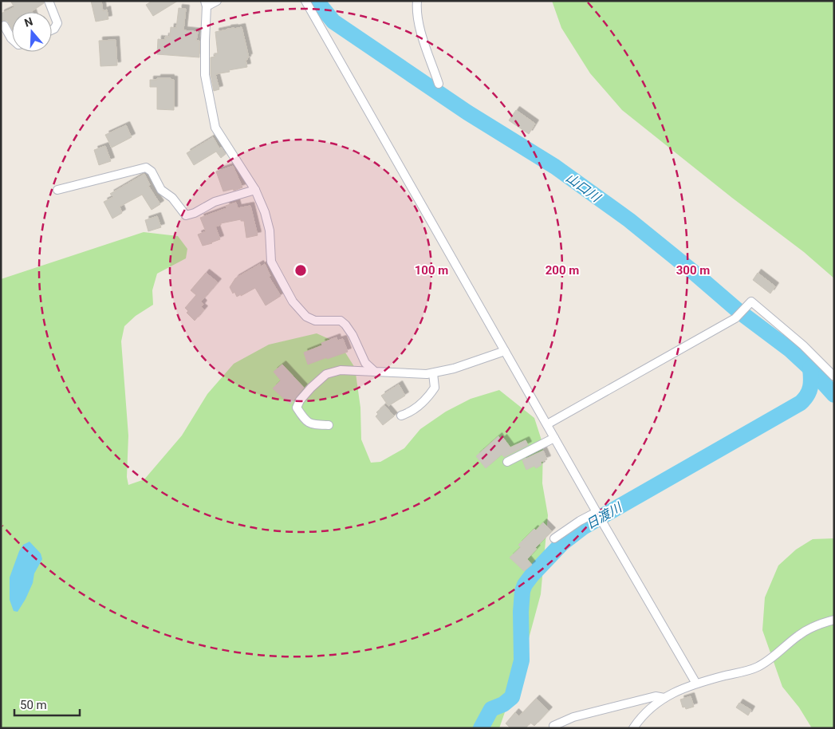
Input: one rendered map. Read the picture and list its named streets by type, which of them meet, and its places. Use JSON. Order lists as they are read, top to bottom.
{
  "water": ["山口川", "日渡川"],
  "scale_bar": "50 m",
  "north": "top",
  "rings": ["100 m", "200 m", "300 m"]
}
